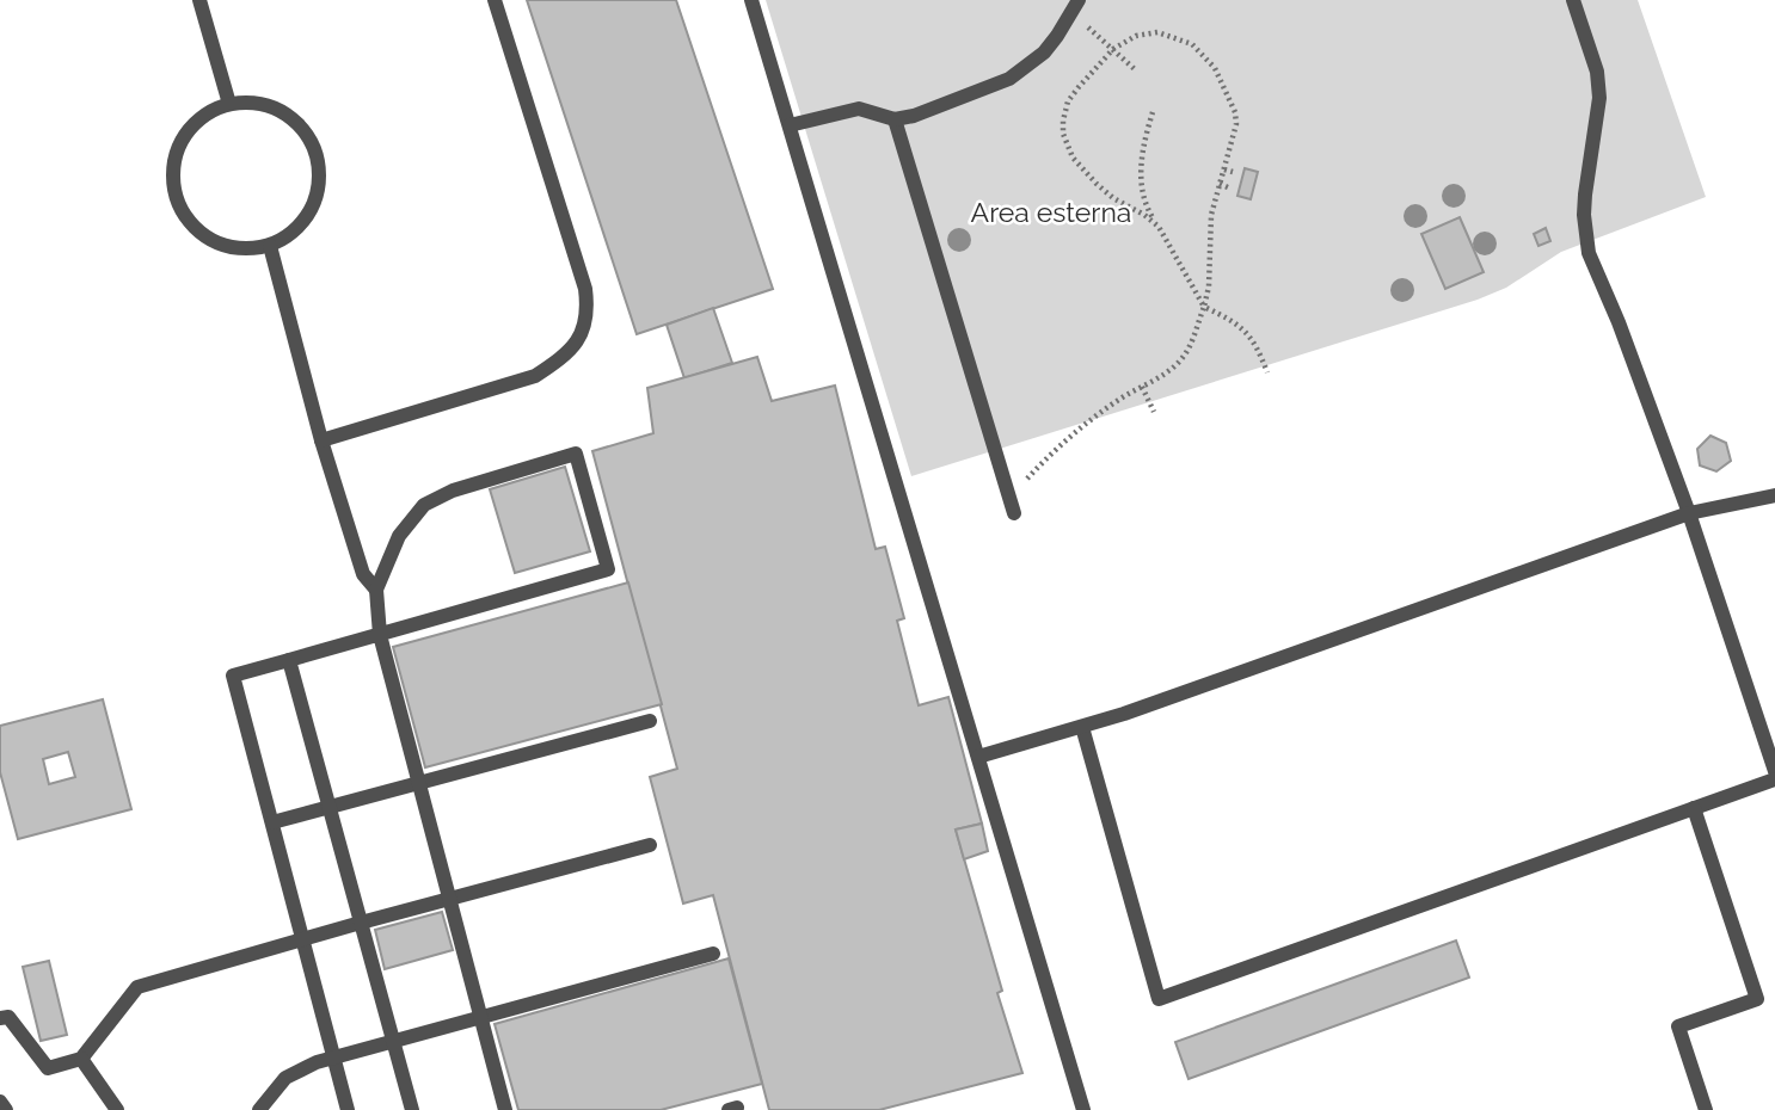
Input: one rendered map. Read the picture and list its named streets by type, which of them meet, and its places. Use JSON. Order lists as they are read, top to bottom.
{
  "parks": ["Area esterna"]
}
